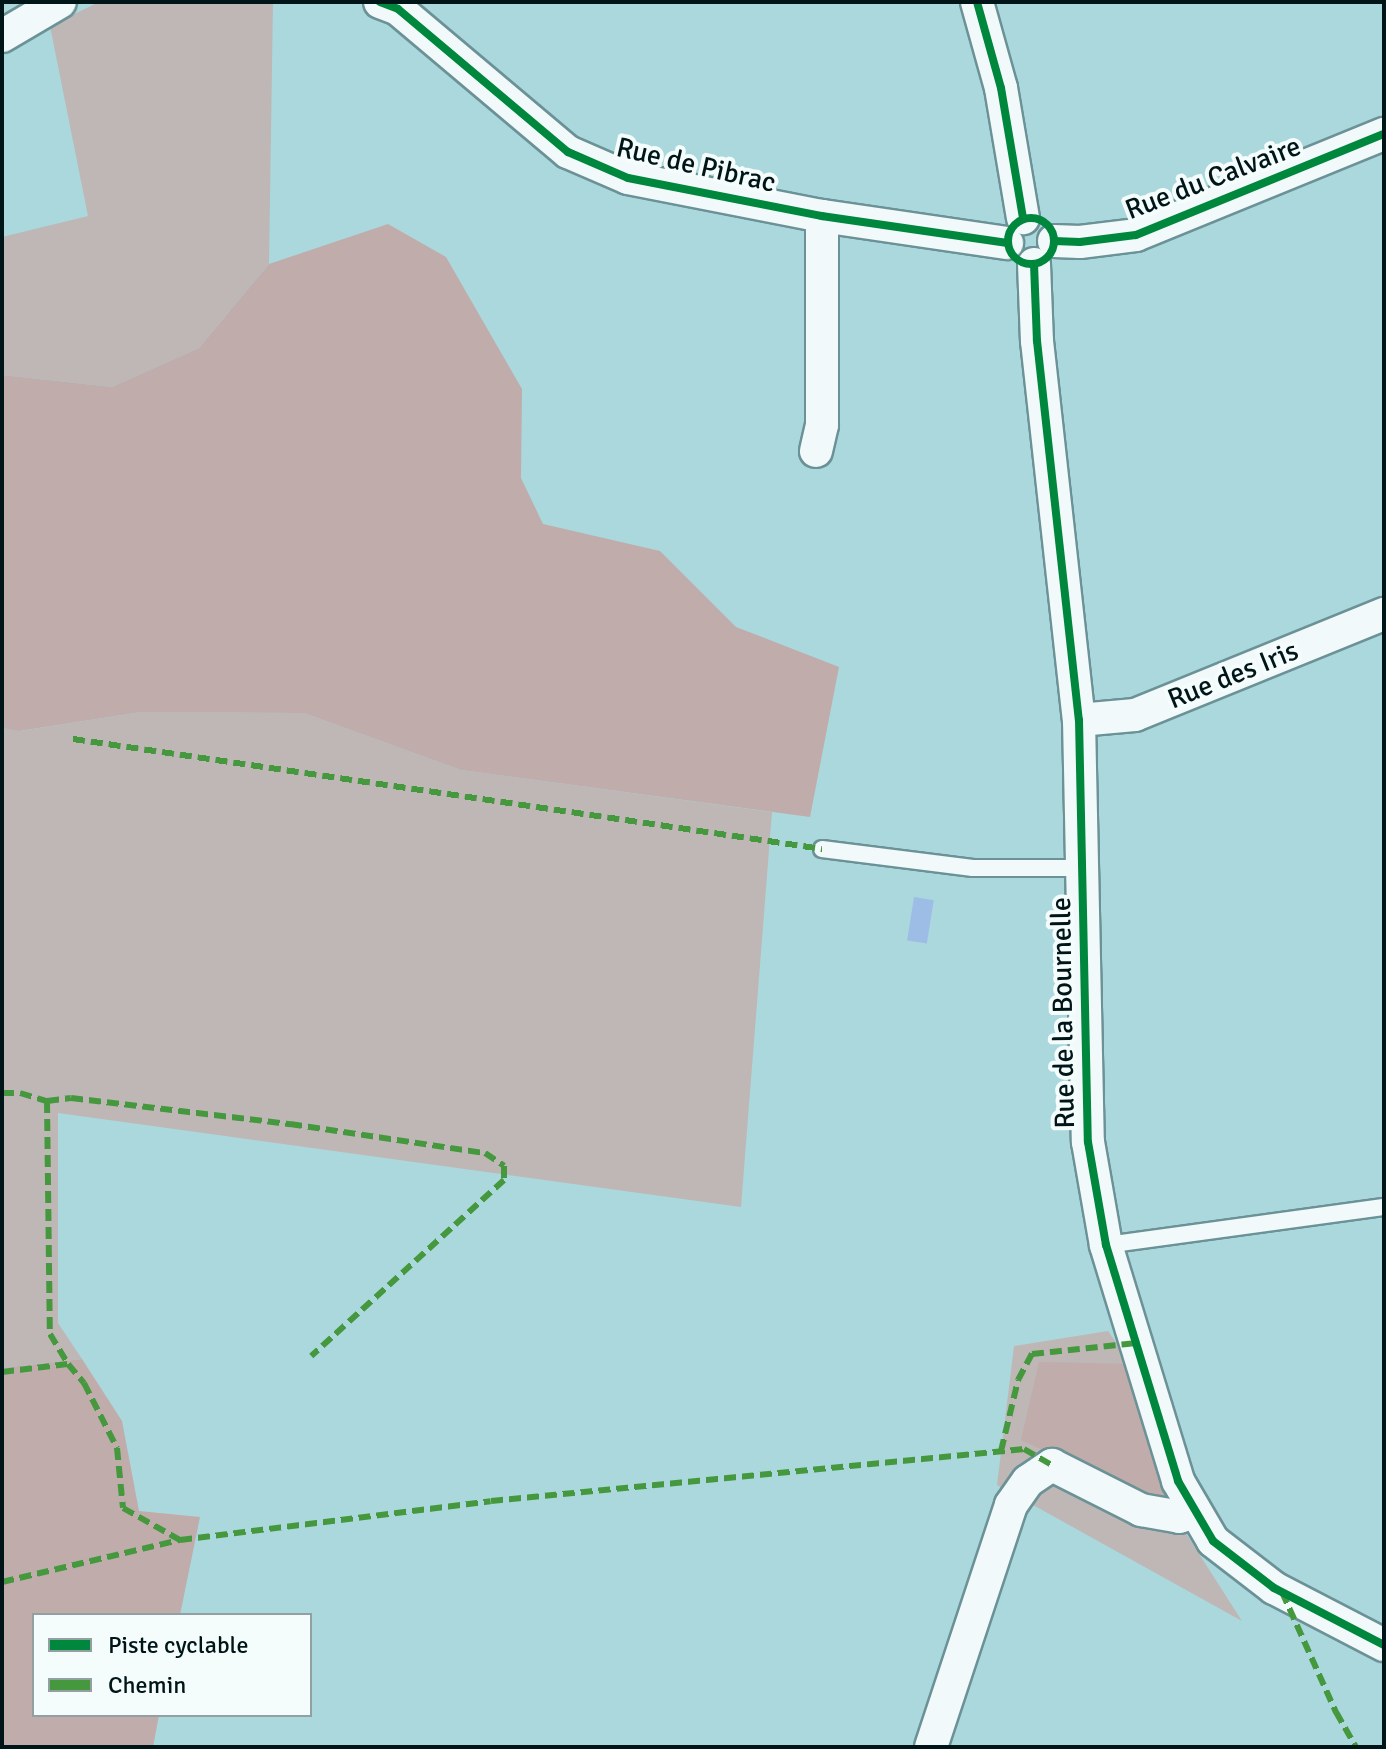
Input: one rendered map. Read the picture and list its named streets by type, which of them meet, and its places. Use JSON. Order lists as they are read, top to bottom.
{
  "streets": {
    "street": [
      "Rue de Pibrac",
      "Rue du Calvaire",
      "Rue des Iris",
      "Rue de la Bournelle"
    ]
  },
  "crossings": [
    ["Rue du Calvaire", "Rue de la Bournelle"],
    ["Rue des Iris", "Rue de la Bournelle"]
  ],
  "legend": ["Piste cyclable", "Chemin"]
}
